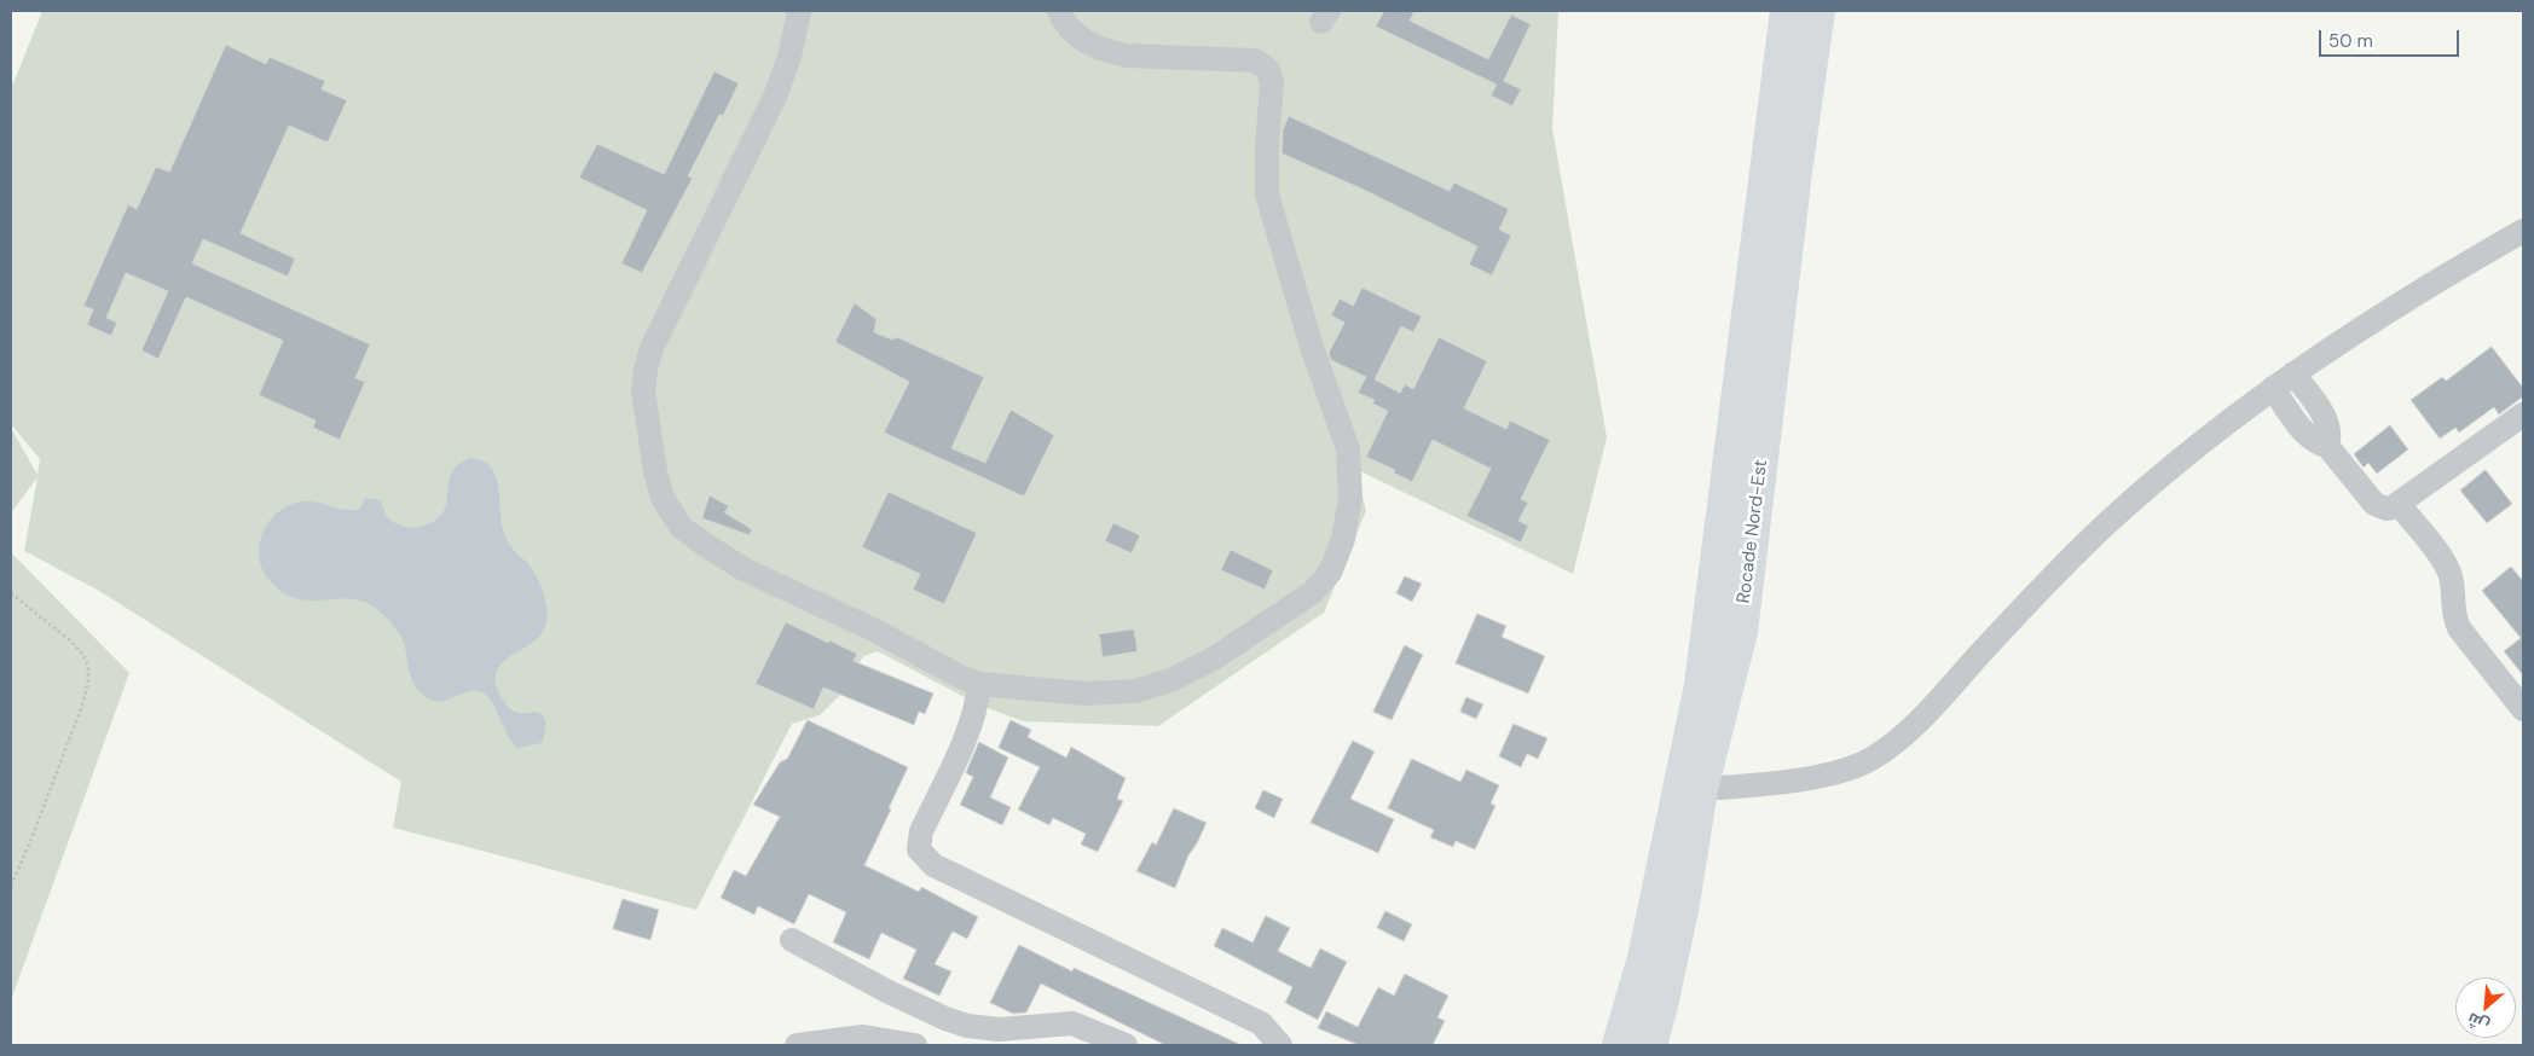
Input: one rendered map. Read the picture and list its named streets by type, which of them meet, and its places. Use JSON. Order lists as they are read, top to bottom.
{
  "streets": {
    "highway": ["Rocade Nord-Est"]
  },
  "scale_bar": "50 m",
  "north": "bottom left"
}
